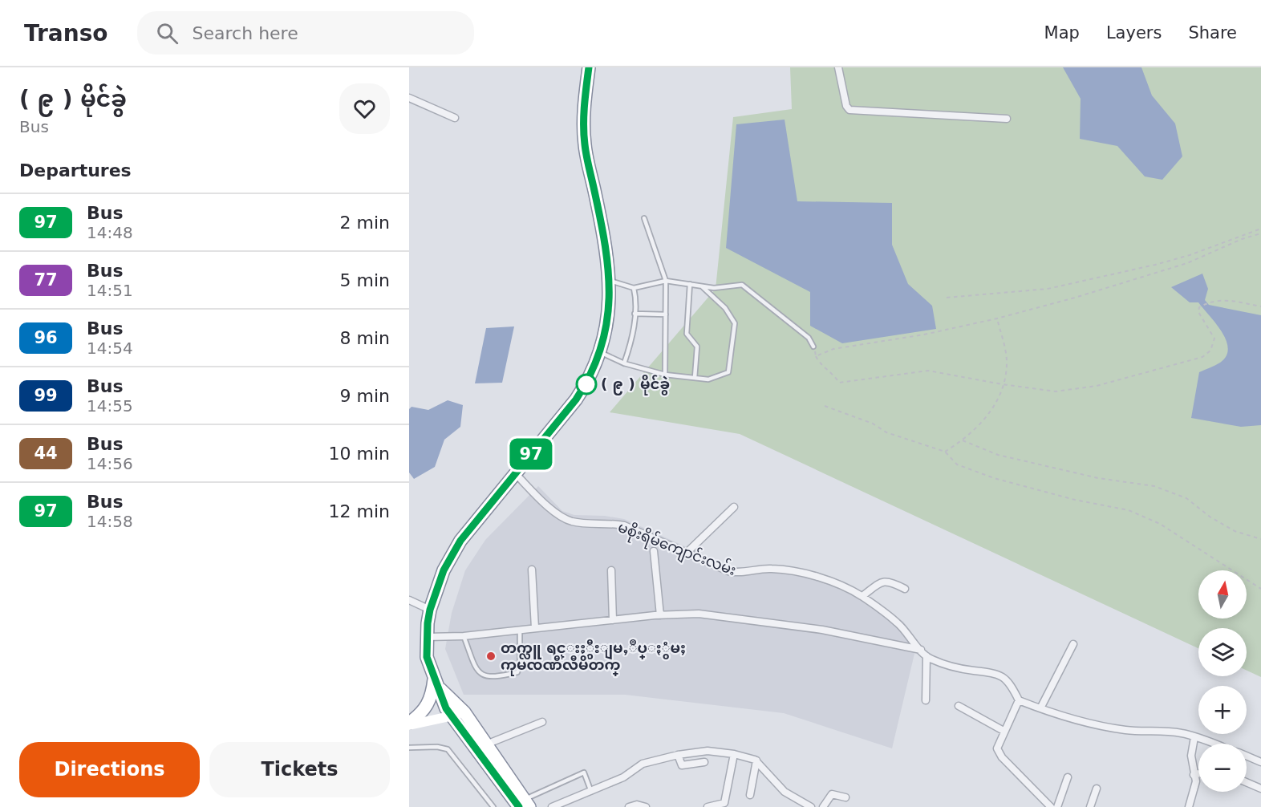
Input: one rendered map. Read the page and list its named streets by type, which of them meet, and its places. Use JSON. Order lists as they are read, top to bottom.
{
  "streets": {
    "street": ["မစိုးရိမ်ကျောင်းလမ်း"]
  },
  "places": ["( ၉ ) မိုင်ခွဲ", "တက္လူ ရင္းႏွီးျမႇဳပ္ႏွံမႈ ကုမၸဏီလီမိတက္"],
  "lines": ["bus line 97"],
  "north": "top",
  "page": {
    "header": "Transo",
    "search": "Search here",
    "nav": ["Map", "Layers", "Share"],
    "heading": [
      ["( ၉ ) မိုင်ခွဲ", "Bus"],
      "Departures"
    ],
    "on_map": "97",
    "list": [
      {
        "mark": "97",
        "name": "Bus",
        "note": "14:48",
        "value": "2 min"
      },
      {
        "mark": "77",
        "name": "Bus",
        "note": "14:51",
        "value": "5 min"
      },
      {
        "mark": "96",
        "name": "Bus",
        "note": "14:54",
        "value": "8 min"
      },
      {
        "mark": "99",
        "name": "Bus",
        "note": "14:55",
        "value": "9 min"
      },
      {
        "mark": "44",
        "name": "Bus",
        "note": "14:56",
        "value": "10 min"
      },
      {
        "mark": "97",
        "name": "Bus",
        "note": "14:58",
        "value": "12 min"
      }
    ],
    "map_buttons": ["+", "−"],
    "buttons": ["Directions", "Tickets"]
  }
}
